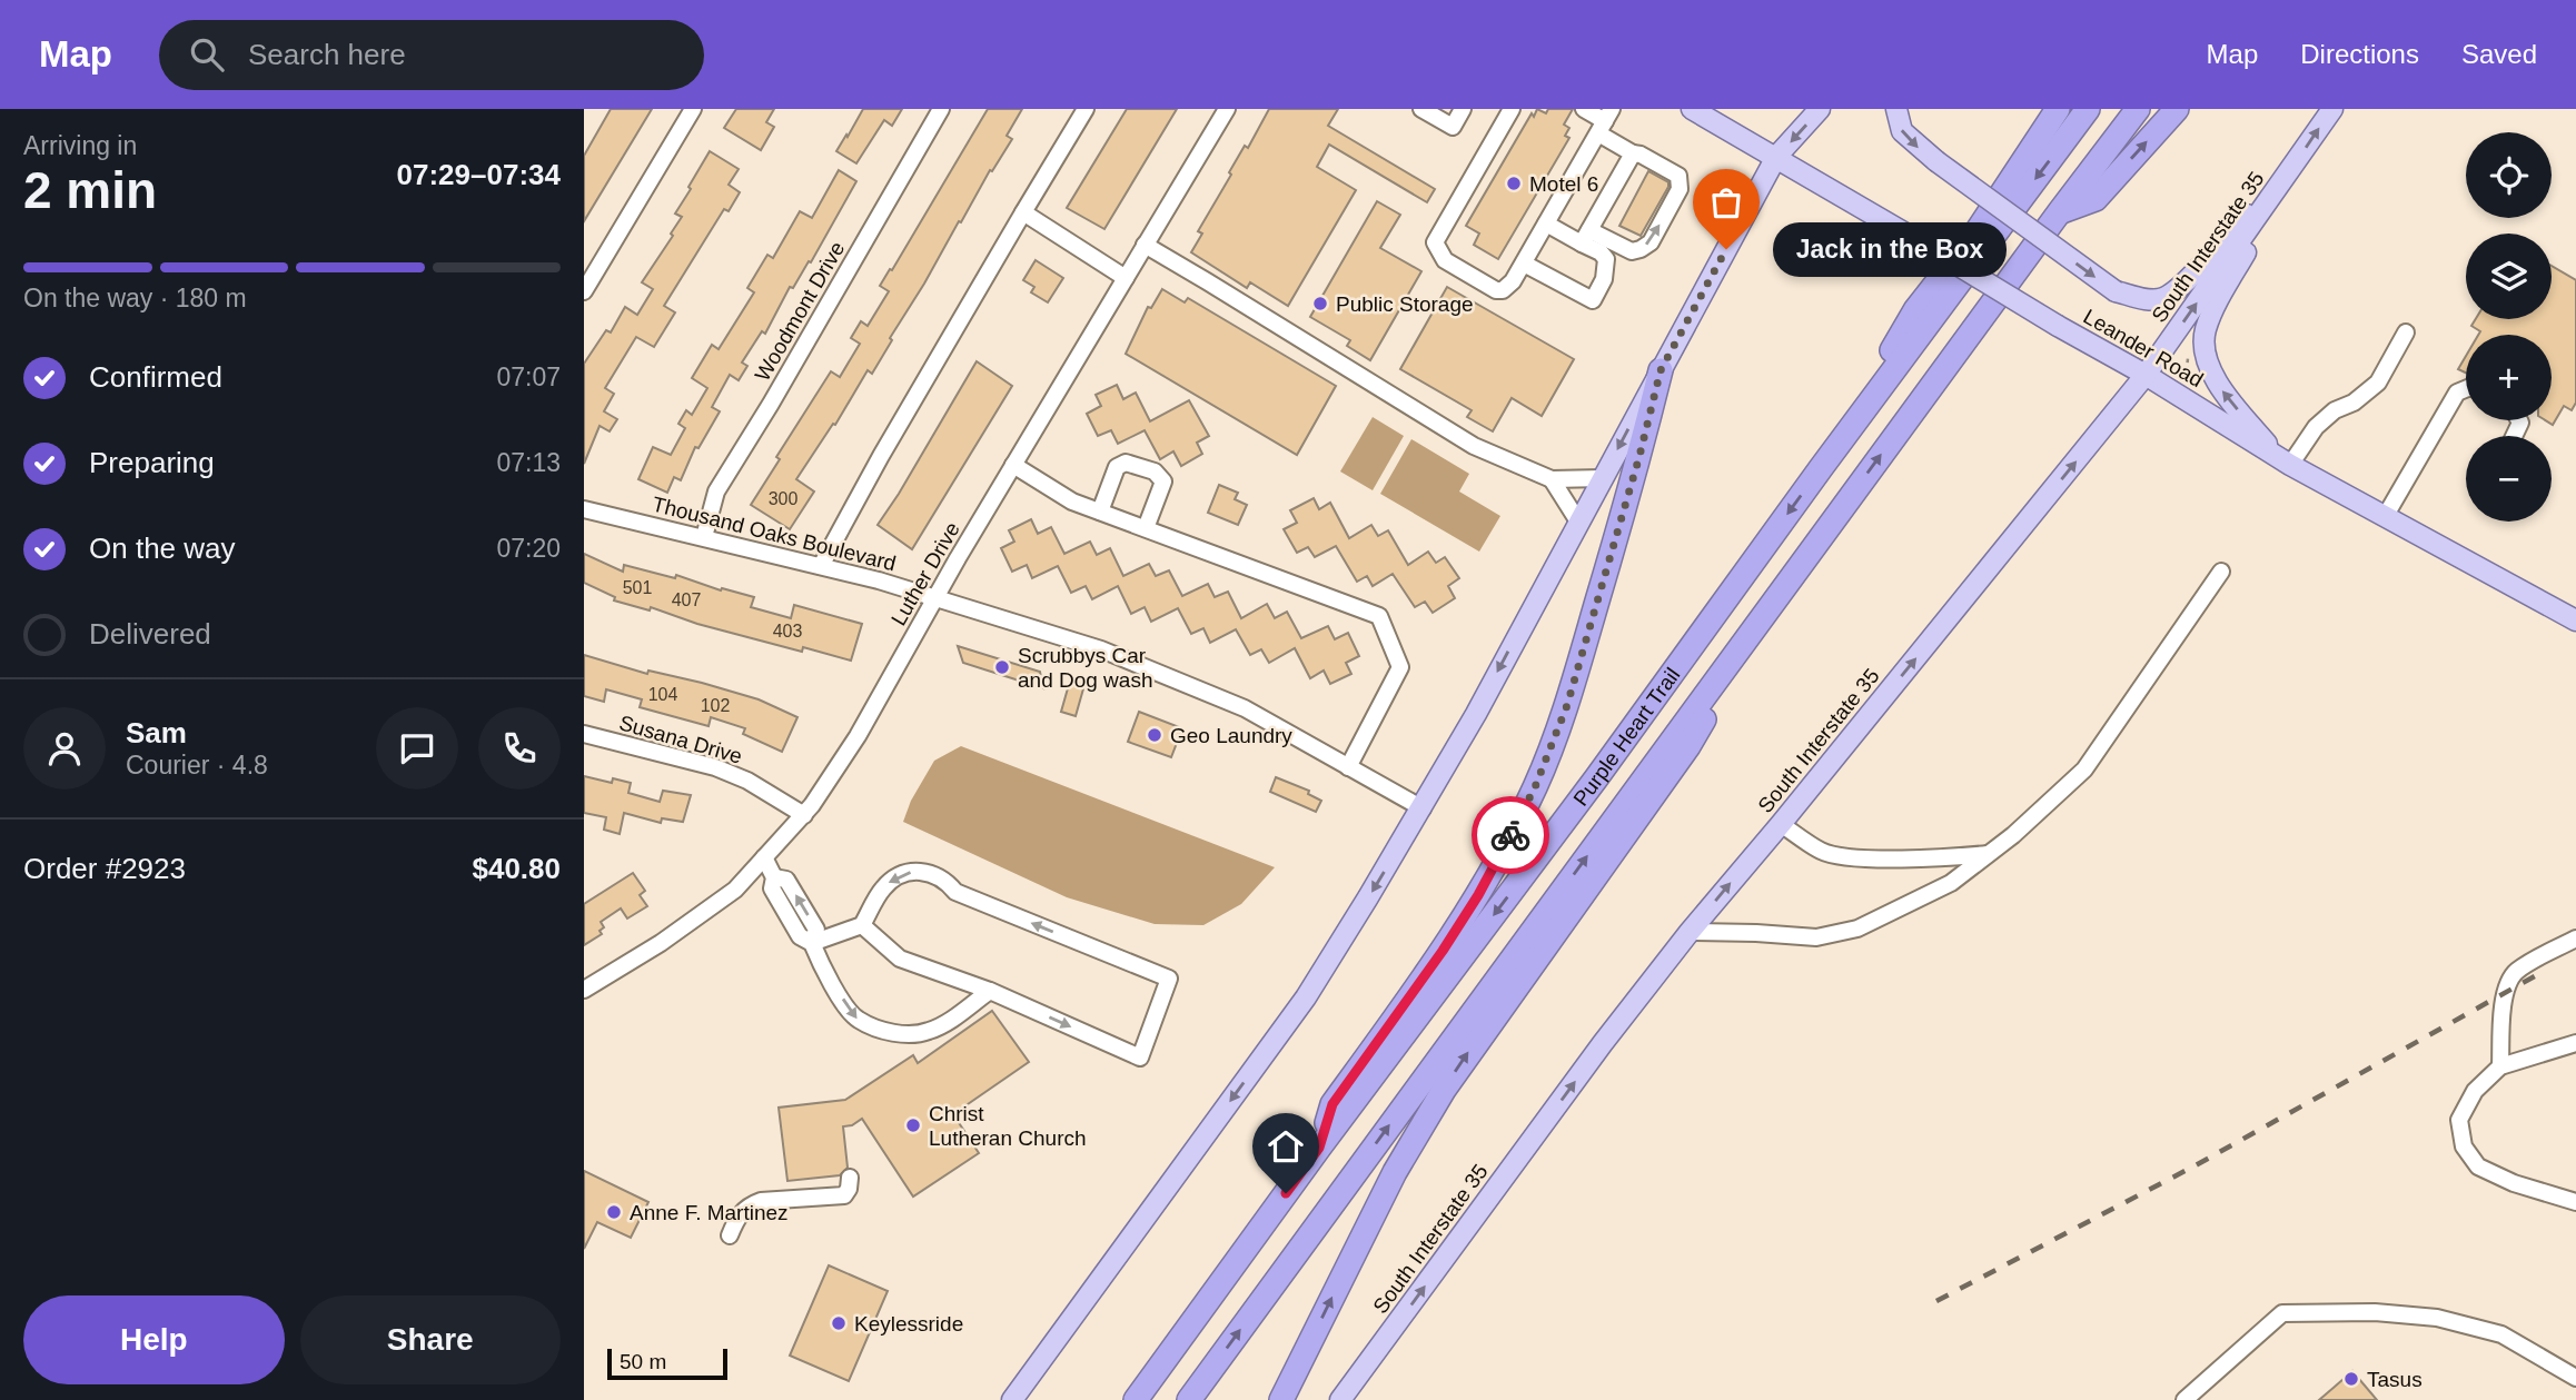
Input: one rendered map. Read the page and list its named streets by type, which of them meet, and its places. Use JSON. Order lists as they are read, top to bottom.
{
  "streets": {
    "highway": ["Purple Heart Trail"],
    "main road": ["South Interstate 35", "Leander Road"],
    "street": [
      "Woodmont Drive",
      "Thousand Oaks Boulevard",
      "Luther Drive",
      "Susana Drive"
    ]
  },
  "crossings": [
    ["South Interstate 35", "Leander Road"],
    ["Woodmont Drive", "Thousand Oaks Boulevard"],
    ["Thousand Oaks Boulevard", "Luther Drive"],
    ["Luther Drive", "Susana Drive"]
  ],
  "one_way": ["South Interstate 35"],
  "places": [
    "Motel 6",
    "Jack in the Box",
    "Public Storage",
    "Scrubbys Car and Dog wash",
    "Geo Laundry",
    "Christ Lutheran Church",
    "Anne F. Martinez",
    "Keylessride",
    "Tasus"
  ],
  "house_numbers": [
    "300",
    "501",
    "407",
    "403",
    "104",
    "102"
  ],
  "scale_bar": "50 m",
  "page": {
    "header": "Map",
    "search": "Search here",
    "nav": ["Map", "Directions", "Saved"],
    "heading": ["2 min", "Arriving in", "07:29–07:34"],
    "panel": [
      "Sam",
      "Courier · 4.8",
      "Order #2923",
      "$40.80"
    ],
    "map_buttons": ["+", "−"],
    "bubble": "Jack in the Box",
    "bar": "On the way · 180 m",
    "list": [
      ["Confirmed", "07:07"],
      ["Preparing", "07:13"],
      ["On the way", "07:20"],
      "Delivered"
    ],
    "buttons": ["Help", "Share"],
    "scale": "50 m"
  }
}
